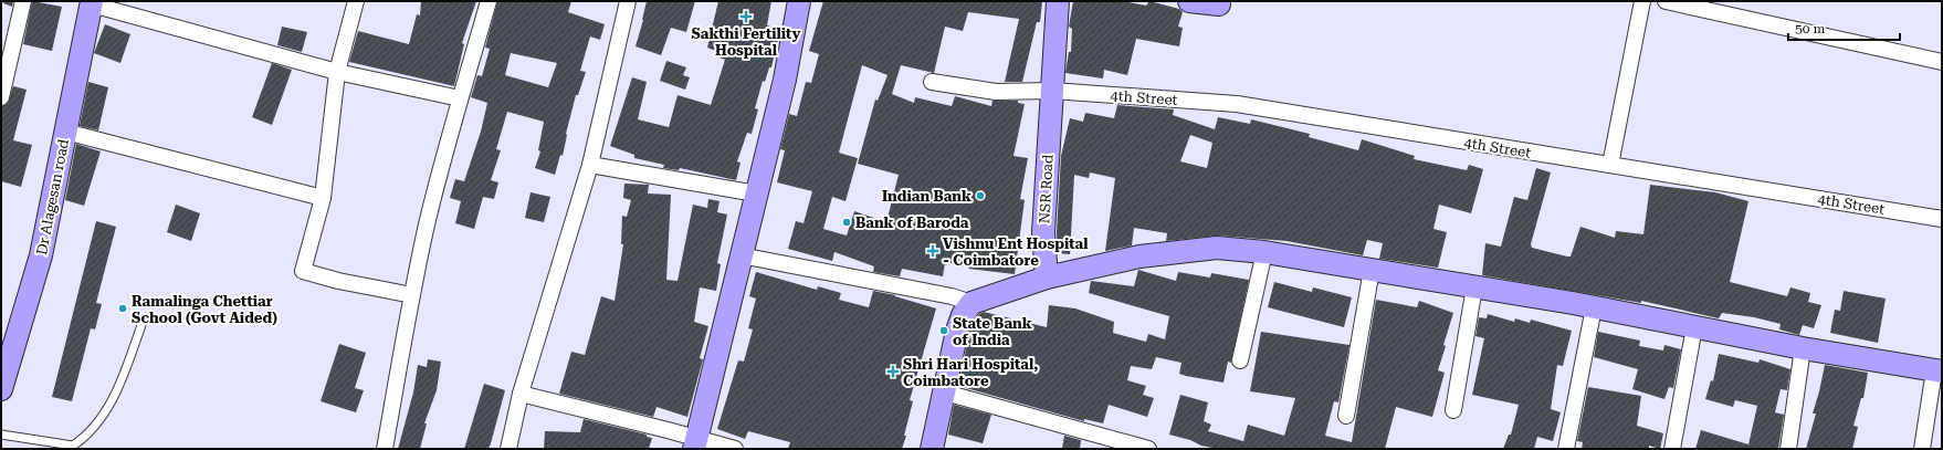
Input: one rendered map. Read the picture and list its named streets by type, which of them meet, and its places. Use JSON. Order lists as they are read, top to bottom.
{
  "streets": {
    "street": ["4th Street", "NSR Road", "Dr Alagesan road"]
  },
  "crossings": [
    ["4th Street", "NSR Road"]
  ],
  "places": {
    "health": ["Sakthi Fertility Hospital", "Vishnu Ent Hospital - Coimbatore", "Shri Hari Hospital, Coimbatore"],
    "other": [
      "Indian Bank",
      "Bank of Baroda",
      "Ramalinga Chettiar School (Govt Aided)",
      "State Bank of India"
    ]
  },
  "scale_bar": "50 m"
}
